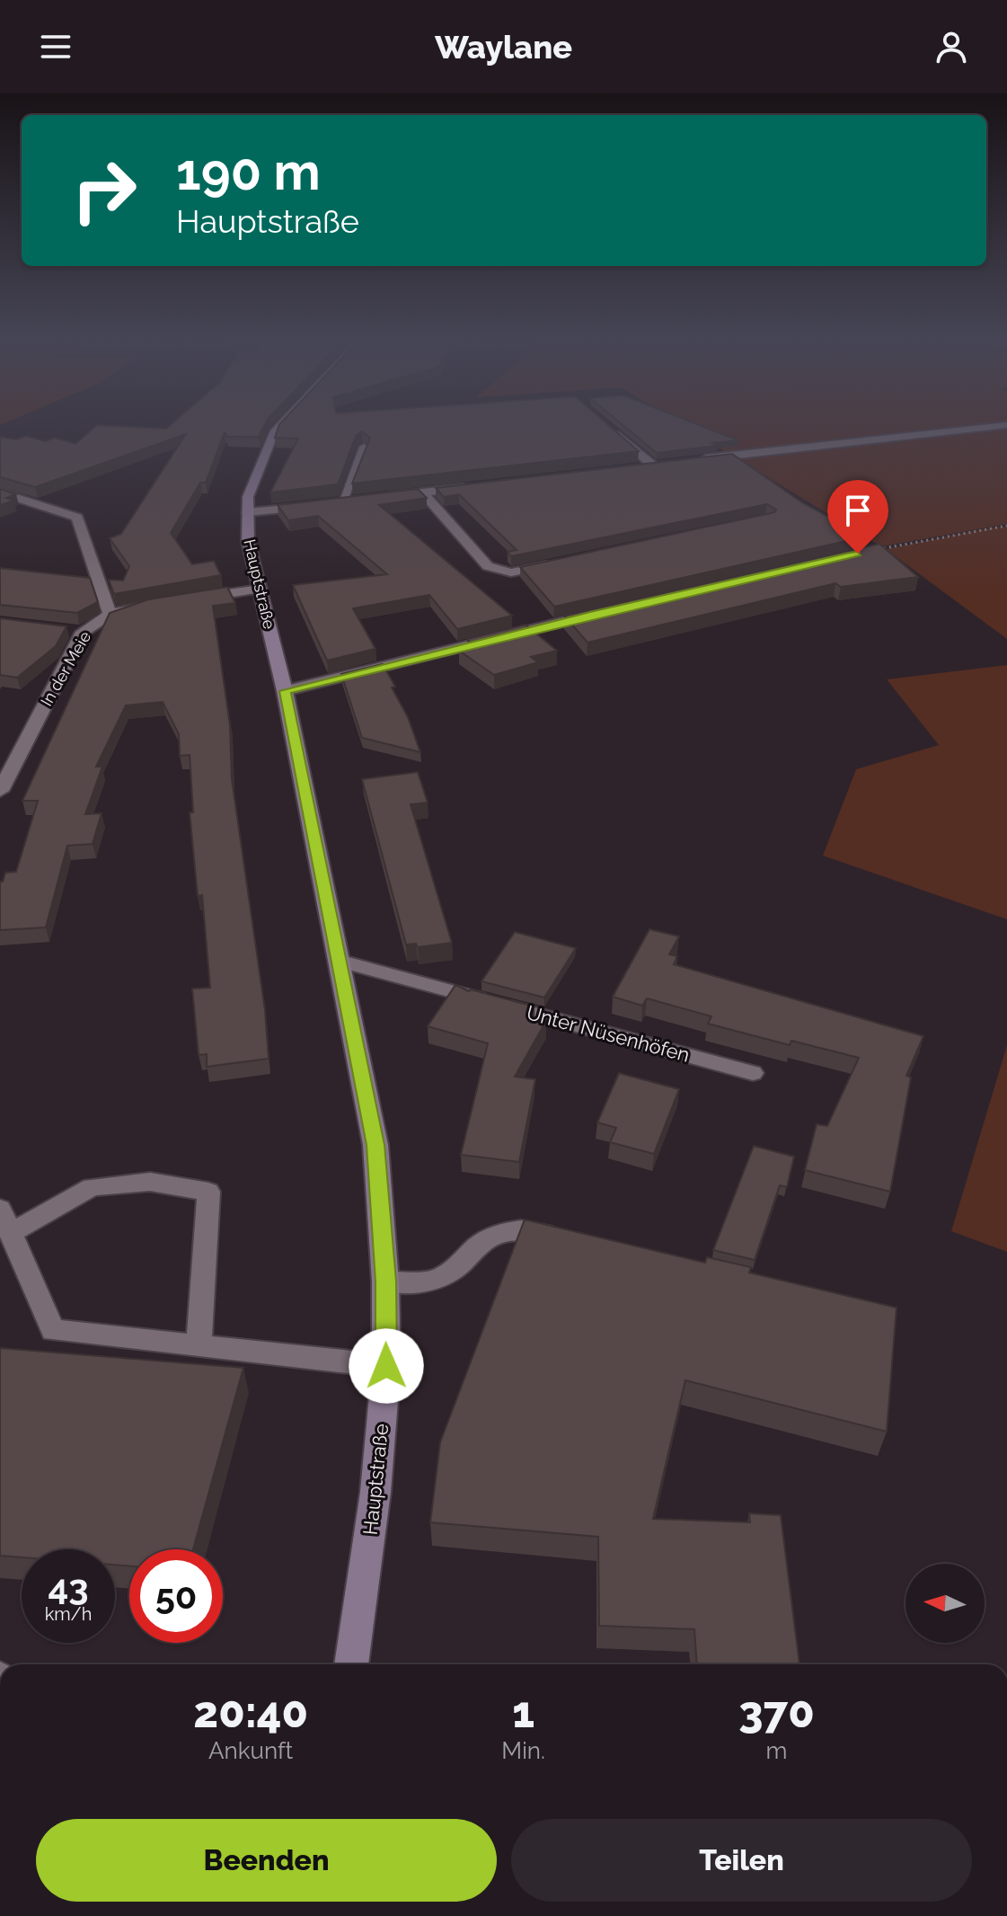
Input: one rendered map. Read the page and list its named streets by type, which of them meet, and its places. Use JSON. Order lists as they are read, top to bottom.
{
  "streets": {
    "main road": ["Hauptstraße"],
    "street": ["In der Meie"],
    "lane": ["Unter Nüsenhöfen"]
  },
  "crossings": [
    ["Hauptstraße", "Unter Nüsenhöfen"]
  ],
  "north": "left",
  "page": {
    "header": "Waylane",
    "turn": ["190 m", "Hauptstraße"],
    "speed": "43 km/h",
    "limit": "50",
    "eta": [
      "20:40",
      "Ankunft",
      "1",
      "Min.",
      "370",
      "m"
    ],
    "buttons": ["Beenden", "Teilen"]
  }
}
